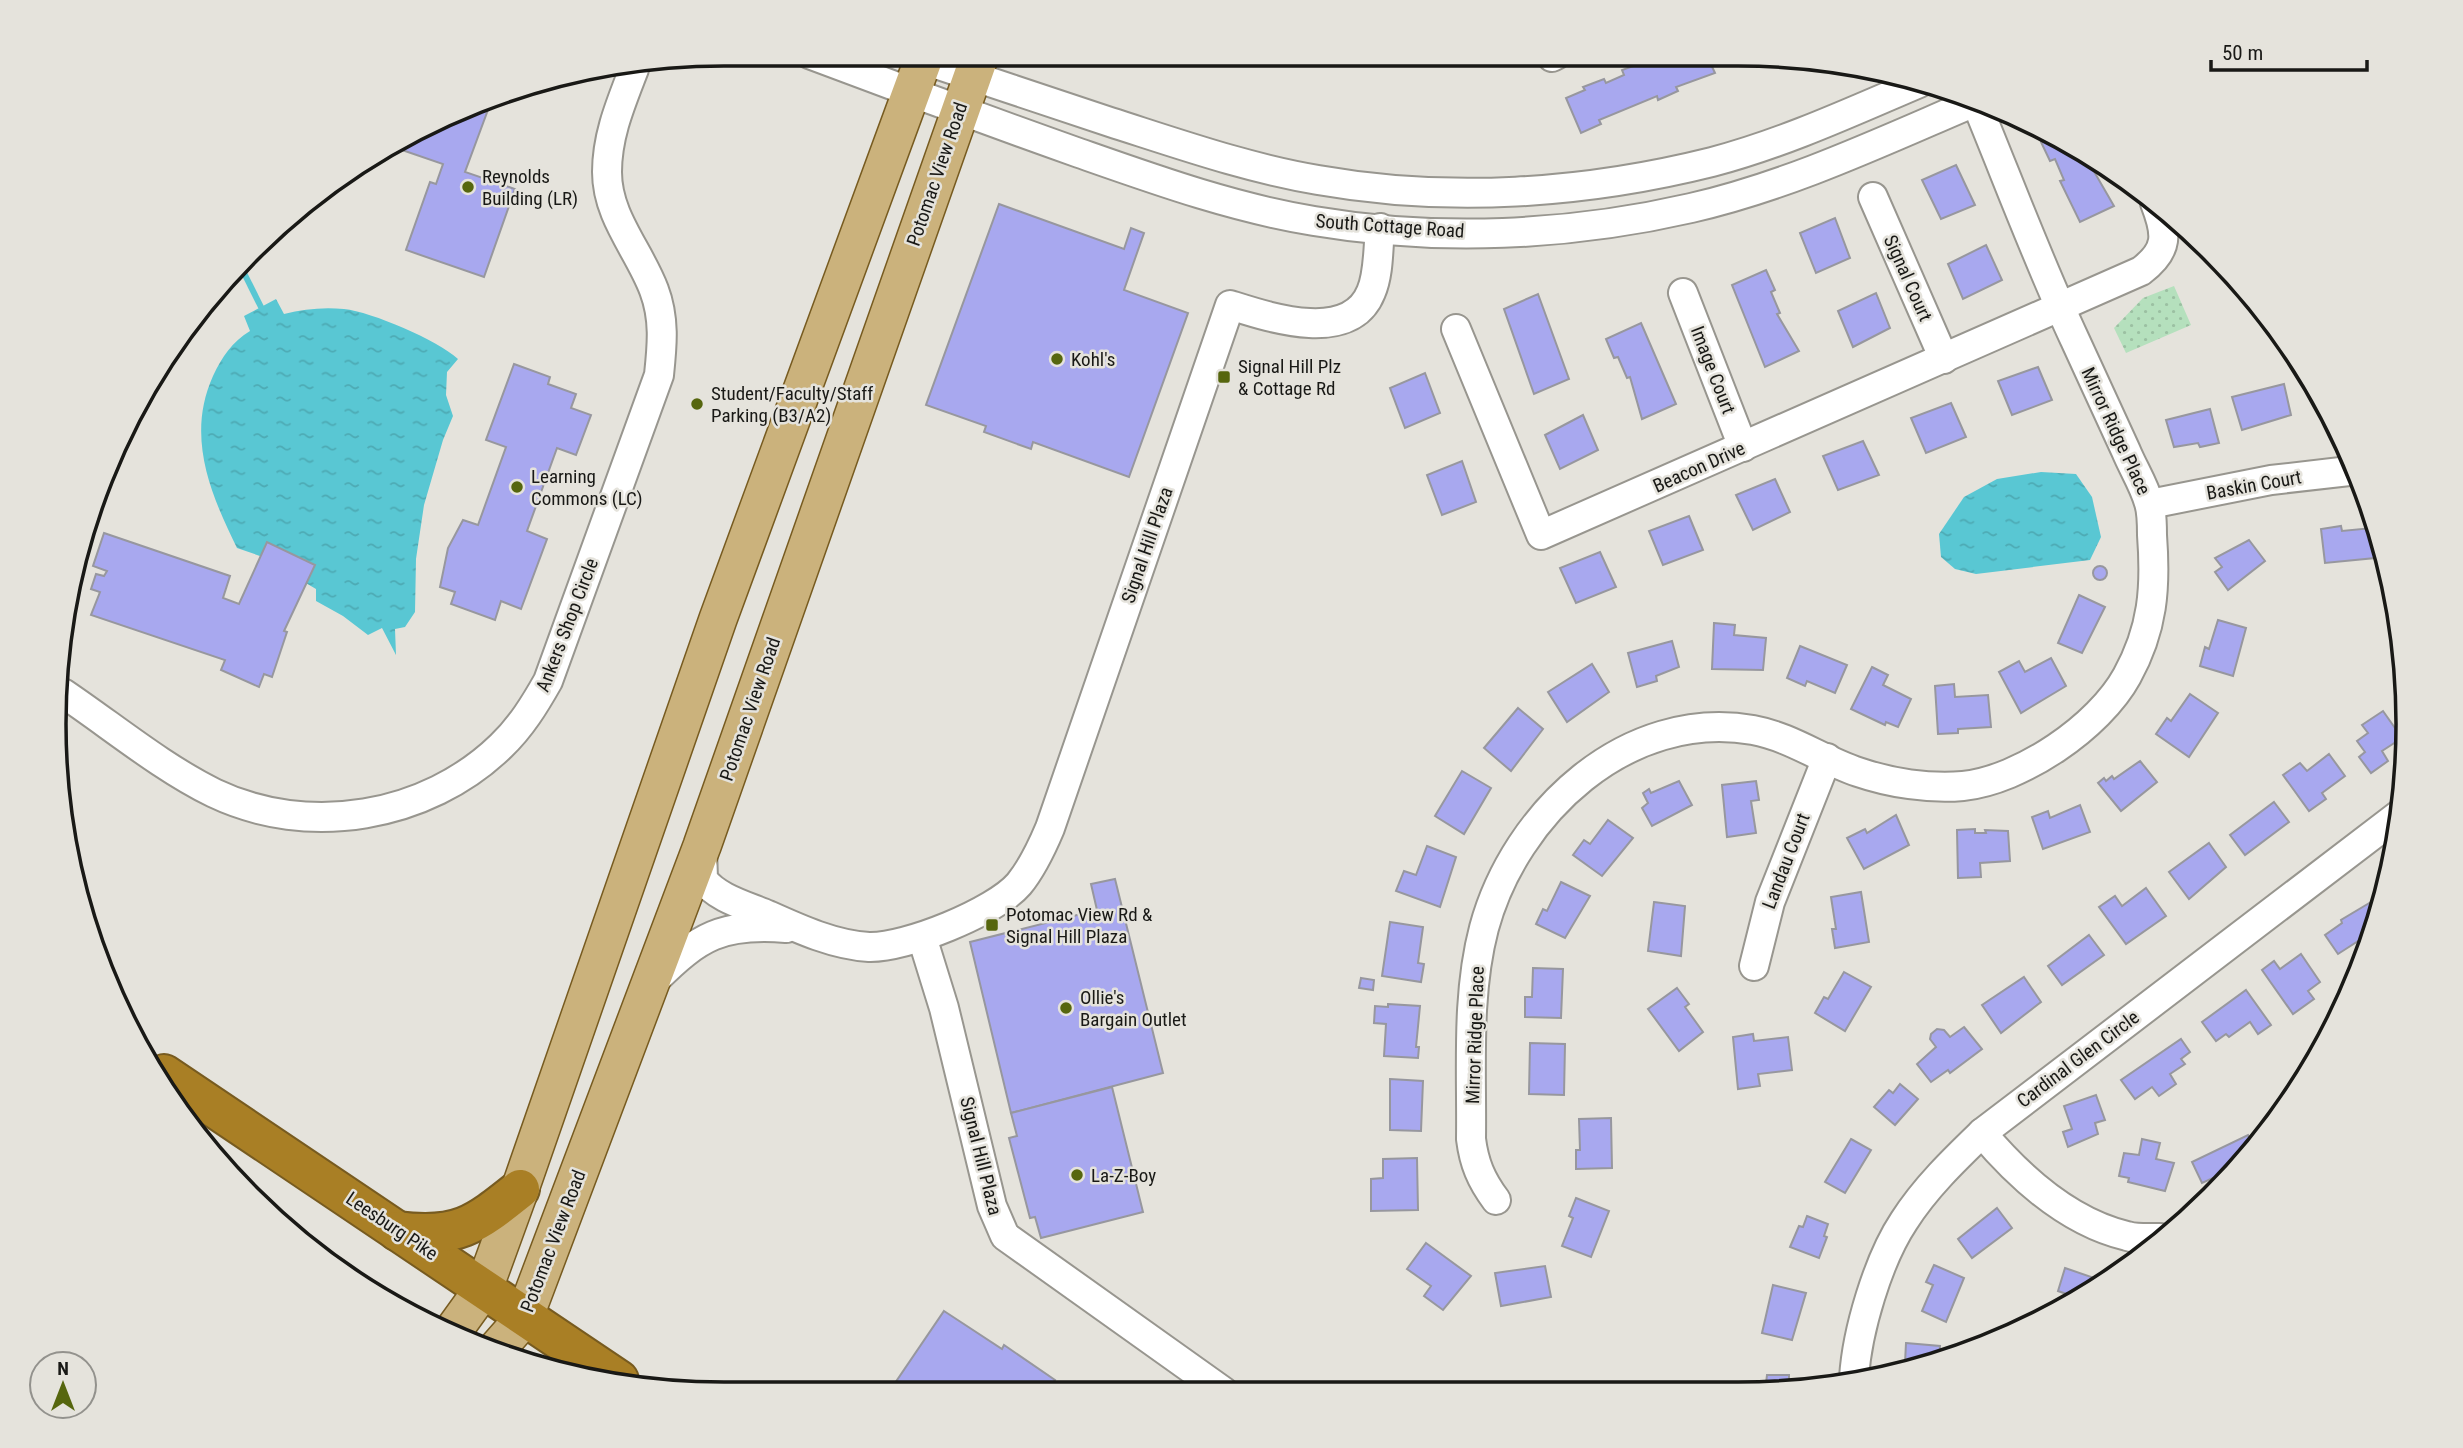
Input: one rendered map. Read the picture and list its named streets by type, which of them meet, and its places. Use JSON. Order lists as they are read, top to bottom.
{
  "streets": {
    "highway": ["Leesburg Pike"],
    "main road": ["Potomac View Road"],
    "street": [
      "South Cottage Road",
      "Signal Court",
      "Image Court",
      "Mirror Ridge Place",
      "Beacon Drive",
      "Baskin Court",
      "Signal Hill Plaza",
      "Ankers Shop Circle",
      "Landau Court",
      "Cardinal Glen Circle"
    ]
  },
  "crossings": [
    ["Potomac View Road", "South Cottage Road"],
    ["Potomac View Road", "Leesburg Pike"],
    ["South Cottage Road", "Signal Hill Plaza"],
    ["Signal Court", "Beacon Drive"],
    ["Image Court", "Beacon Drive"],
    ["Mirror Ridge Place", "Beacon Drive"],
    ["Mirror Ridge Place", "Baskin Court"],
    ["Mirror Ridge Place", "Landau Court"]
  ],
  "places": {
    "other": [
      "Reynolds Building (LR)",
      "Kohl's",
      "Student/Faculty/Staff Parking (B3/A2)",
      "Learning Commons (LC)",
      "Ollie's Bargain Outlet",
      "La-Z-Boy"
    ],
    "transit": ["Signal Hill Plz & Cottage Rd", "Potomac View Rd & Signal Hill Plaza"]
  },
  "scale_bar": "50 m",
  "north": "top"
}
